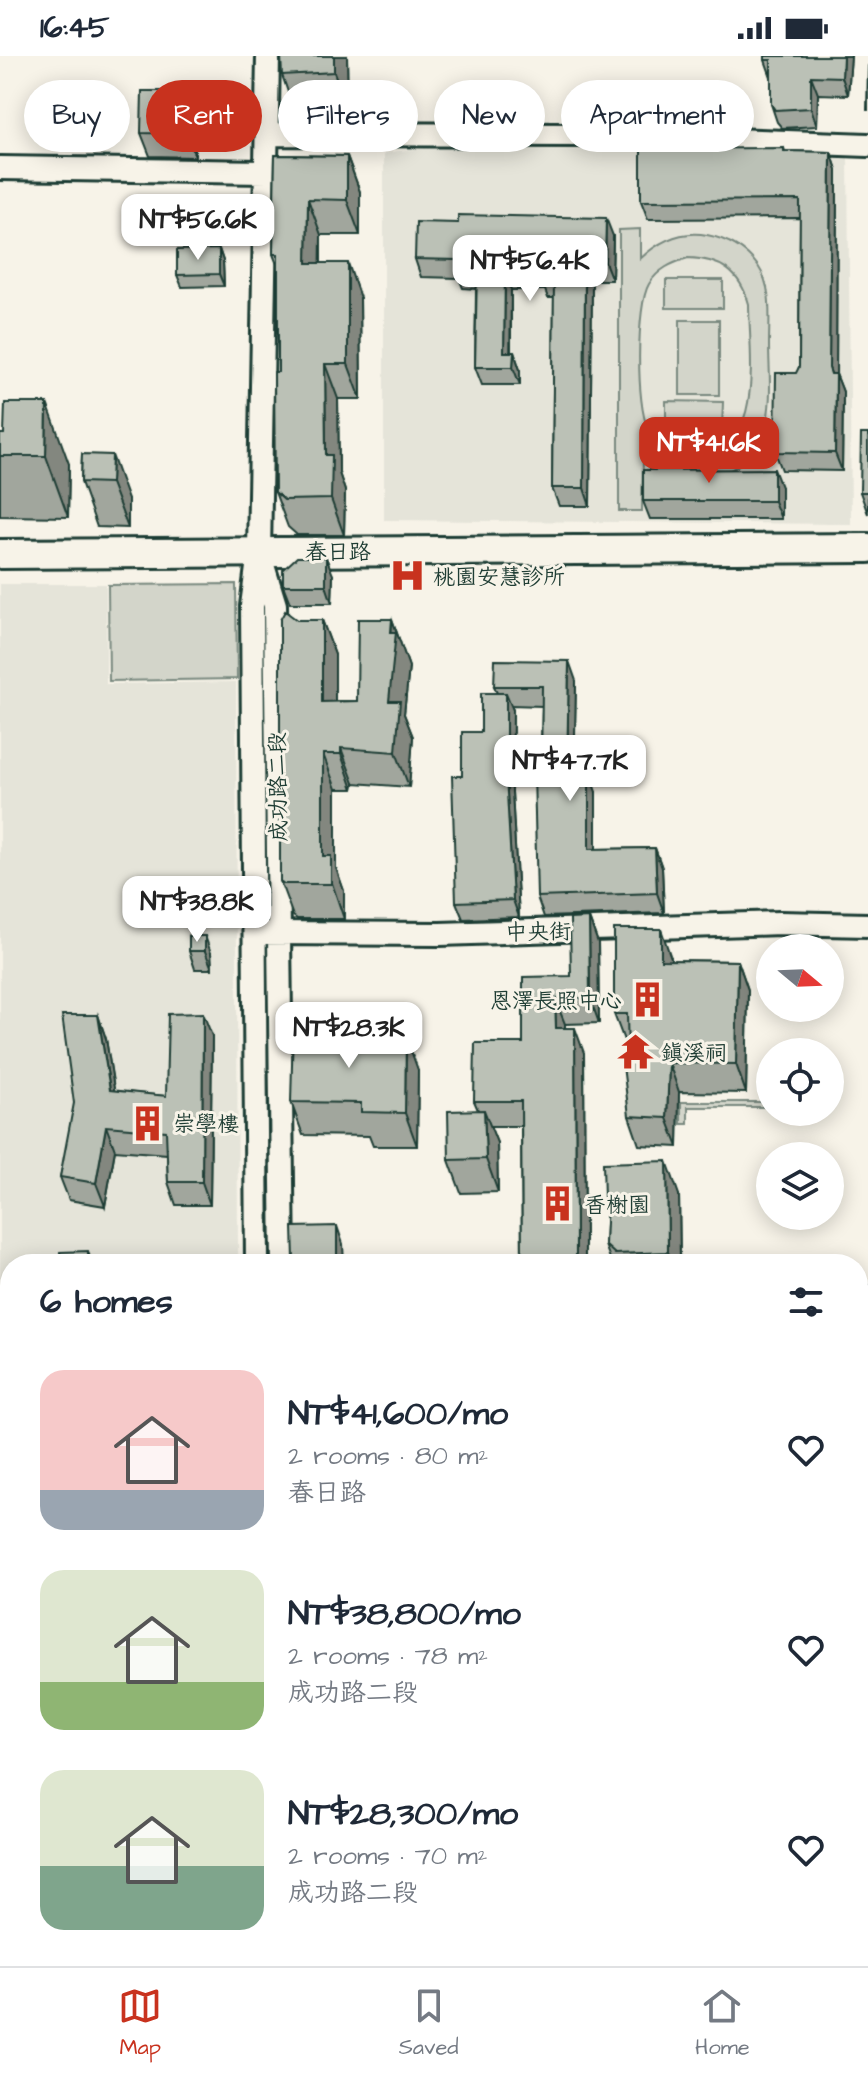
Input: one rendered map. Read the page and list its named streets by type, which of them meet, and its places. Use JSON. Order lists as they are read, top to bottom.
{
  "streets": {
    "main road": ["春日路"],
    "street": ["成功路二段", "中央街"]
  },
  "crossings": [
    ["春日路", "成功路二段"],
    ["成功路二段", "中央街"]
  ],
  "places": {
    "hospital": ["桃園安慧診所"],
    "building": ["恩澤長照中心", "崇學樓", "香榭園"],
    "temple": ["鎮溪祠"]
  },
  "north": "right",
  "page": {
    "status": "16:45",
    "chip": [
      "Buy",
      "Rent",
      "Filters",
      "New",
      "Apartment"
    ],
    "price": [
      "NT$56.6K",
      "NT$56.4K",
      "NT$41.6K",
      "NT$47.7K",
      "NT$38.8K",
      "NT$28.3K"
    ],
    "heading": "6 homes",
    "list": [
      {
        "name": "NT$41,600/mo",
        "note": "2 rooms · 80 m² · 春日路"
      },
      {
        "name": "NT$38,800/mo",
        "note": "2 rooms · 78 m² · 成功路二段"
      },
      {
        "name": "NT$28,300/mo",
        "note": "2 rooms · 70 m² · 成功路二段"
      }
    ],
    "tabs": ["Map", "Saved", "Home"]
  }
}
